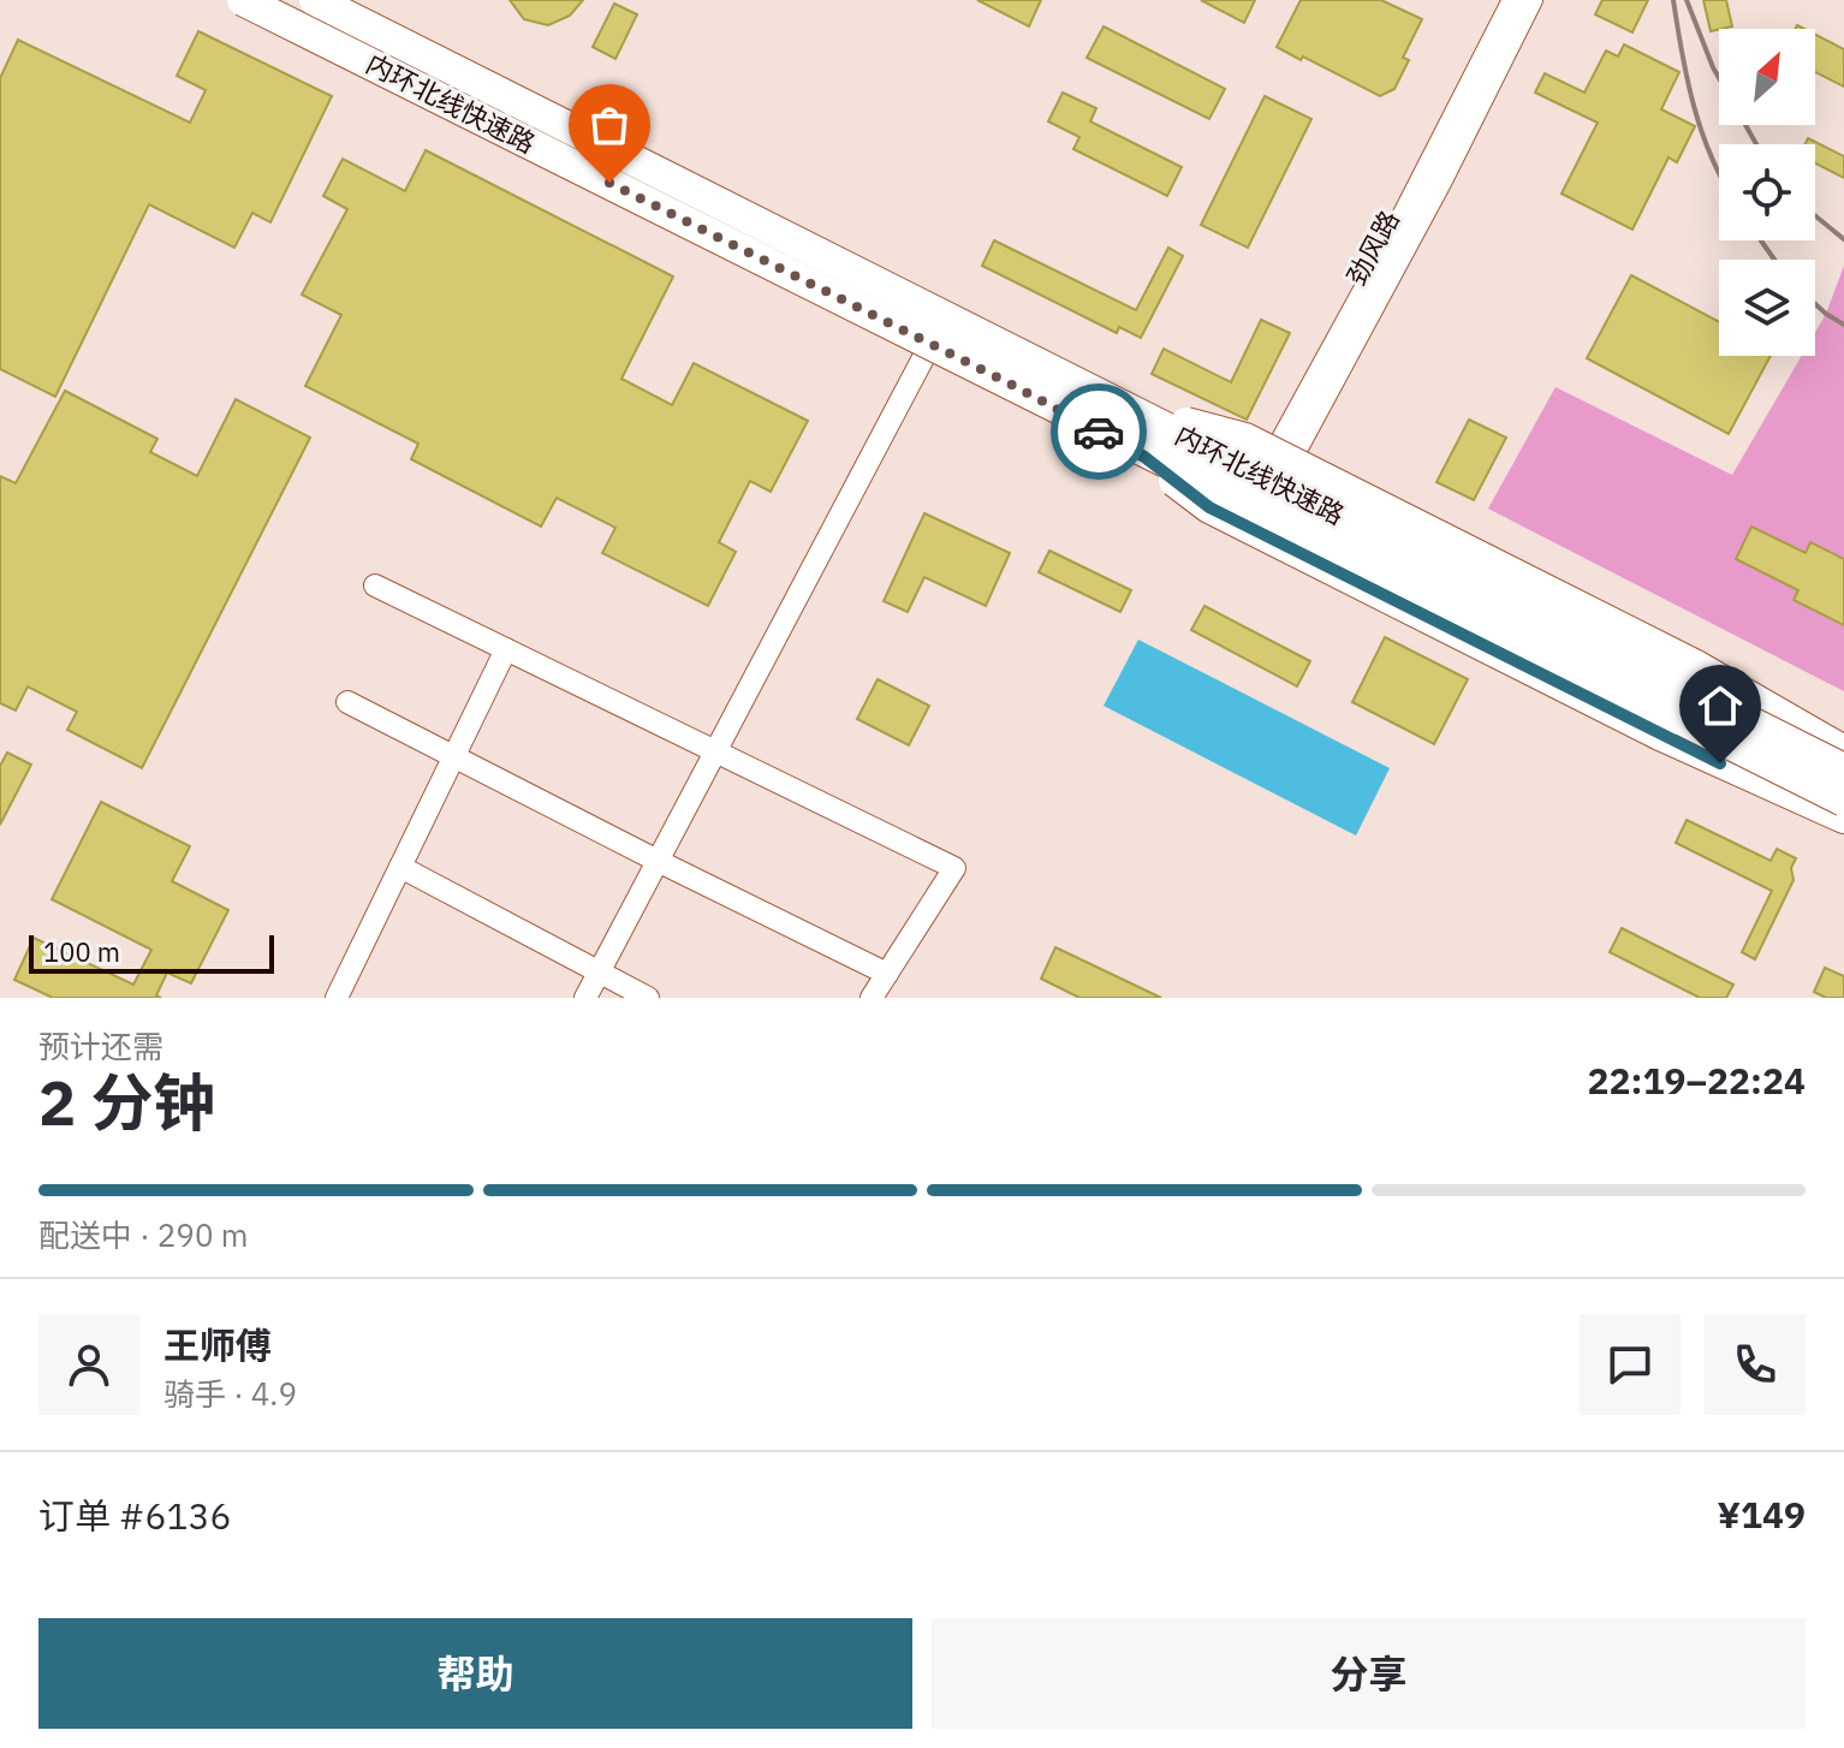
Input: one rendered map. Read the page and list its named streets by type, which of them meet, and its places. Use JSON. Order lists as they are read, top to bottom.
{
  "streets": {
    "highway": ["内环北线快速路"],
    "street": ["劲风路"]
  },
  "scale_bar": "100 m",
  "north": "top right",
  "page": {
    "scale": "100 m",
    "heading": ["2 分钟", "预计还需", "22:19–22:24"],
    "panel": [
      "王师傅",
      "骑手 · 4.9",
      "订单 #6136",
      "¥149"
    ],
    "bar": "配送中 · 290 m",
    "buttons": ["帮助", "分享"]
  }
}
